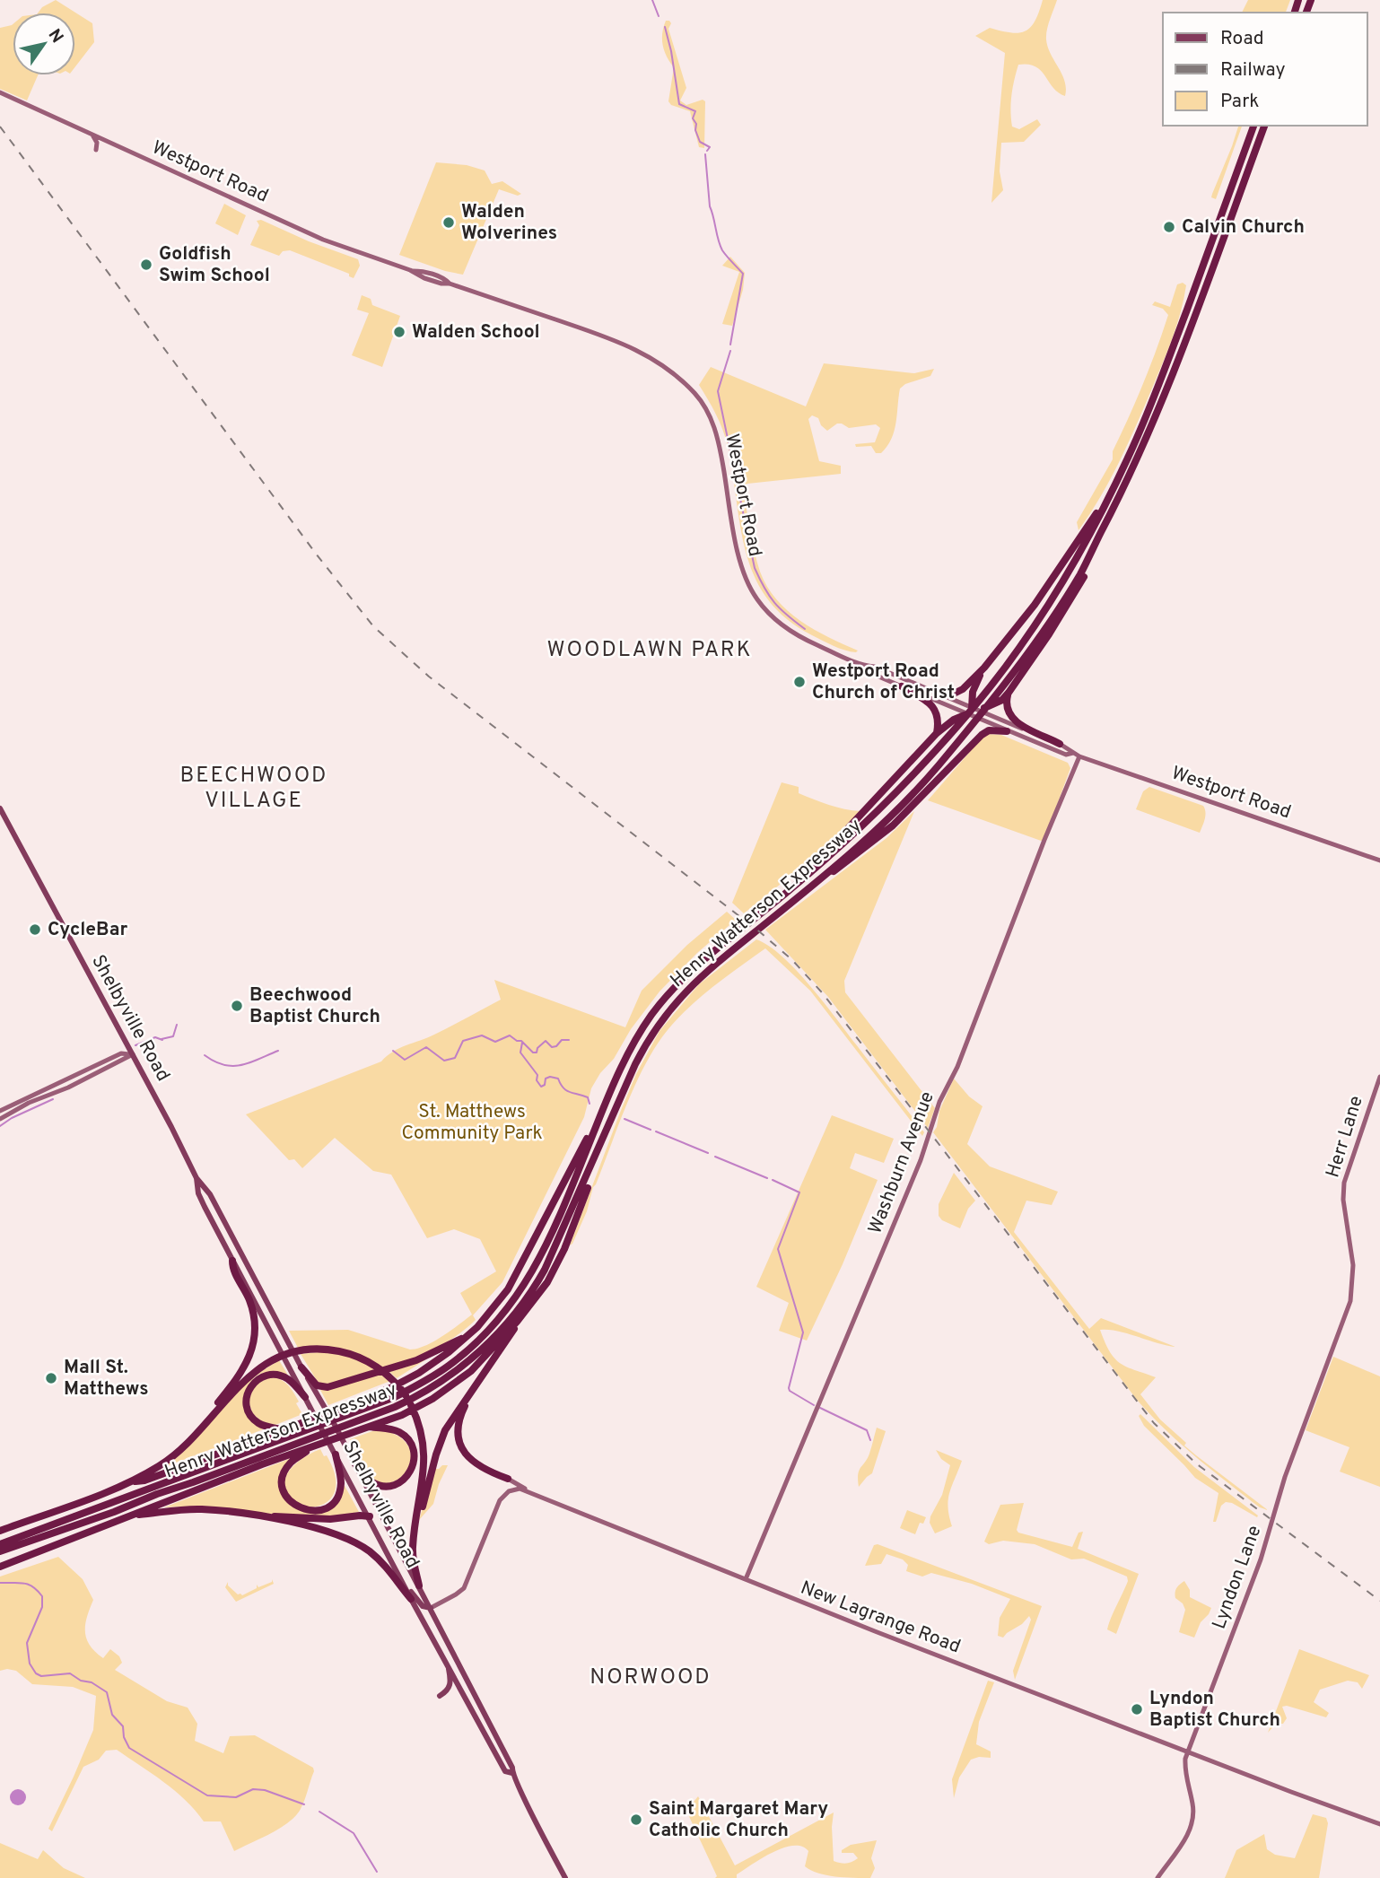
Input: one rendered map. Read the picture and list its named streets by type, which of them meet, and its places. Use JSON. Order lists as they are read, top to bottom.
{
  "streets": {
    "highway": ["Henry Watterson Expressway"],
    "main road": [
      "Westport Road",
      "Shelbyville Road",
      "Herr Lane",
      "Washburn Avenue",
      "Lyndon Lane",
      "New Lagrange Road"
    ]
  },
  "crossings": [
    ["Westport Road", "Washburn Avenue"],
    ["Herr Lane", "Lyndon Lane"],
    ["Washburn Avenue", "New Lagrange Road"],
    ["Lyndon Lane", "New Lagrange Road"]
  ],
  "districts": ["WOODLAWN PARK", "BEECHWOOD VILLAGE", "NORWOOD"],
  "parks": ["St. Matthews Community Park"],
  "places": [
    "Walden Wolverines",
    "Calvin Church",
    "Goldfish Swim School",
    "Walden School",
    "Westport Road Church of Christ",
    "CycleBar",
    "Beechwood Baptist Church",
    "Mall St. Matthews",
    "Lyndon Baptist Church",
    "Saint Margaret Mary Catholic Church"
  ],
  "legend": ["Road", "Railway", "Park"],
  "north": "top right"
}
